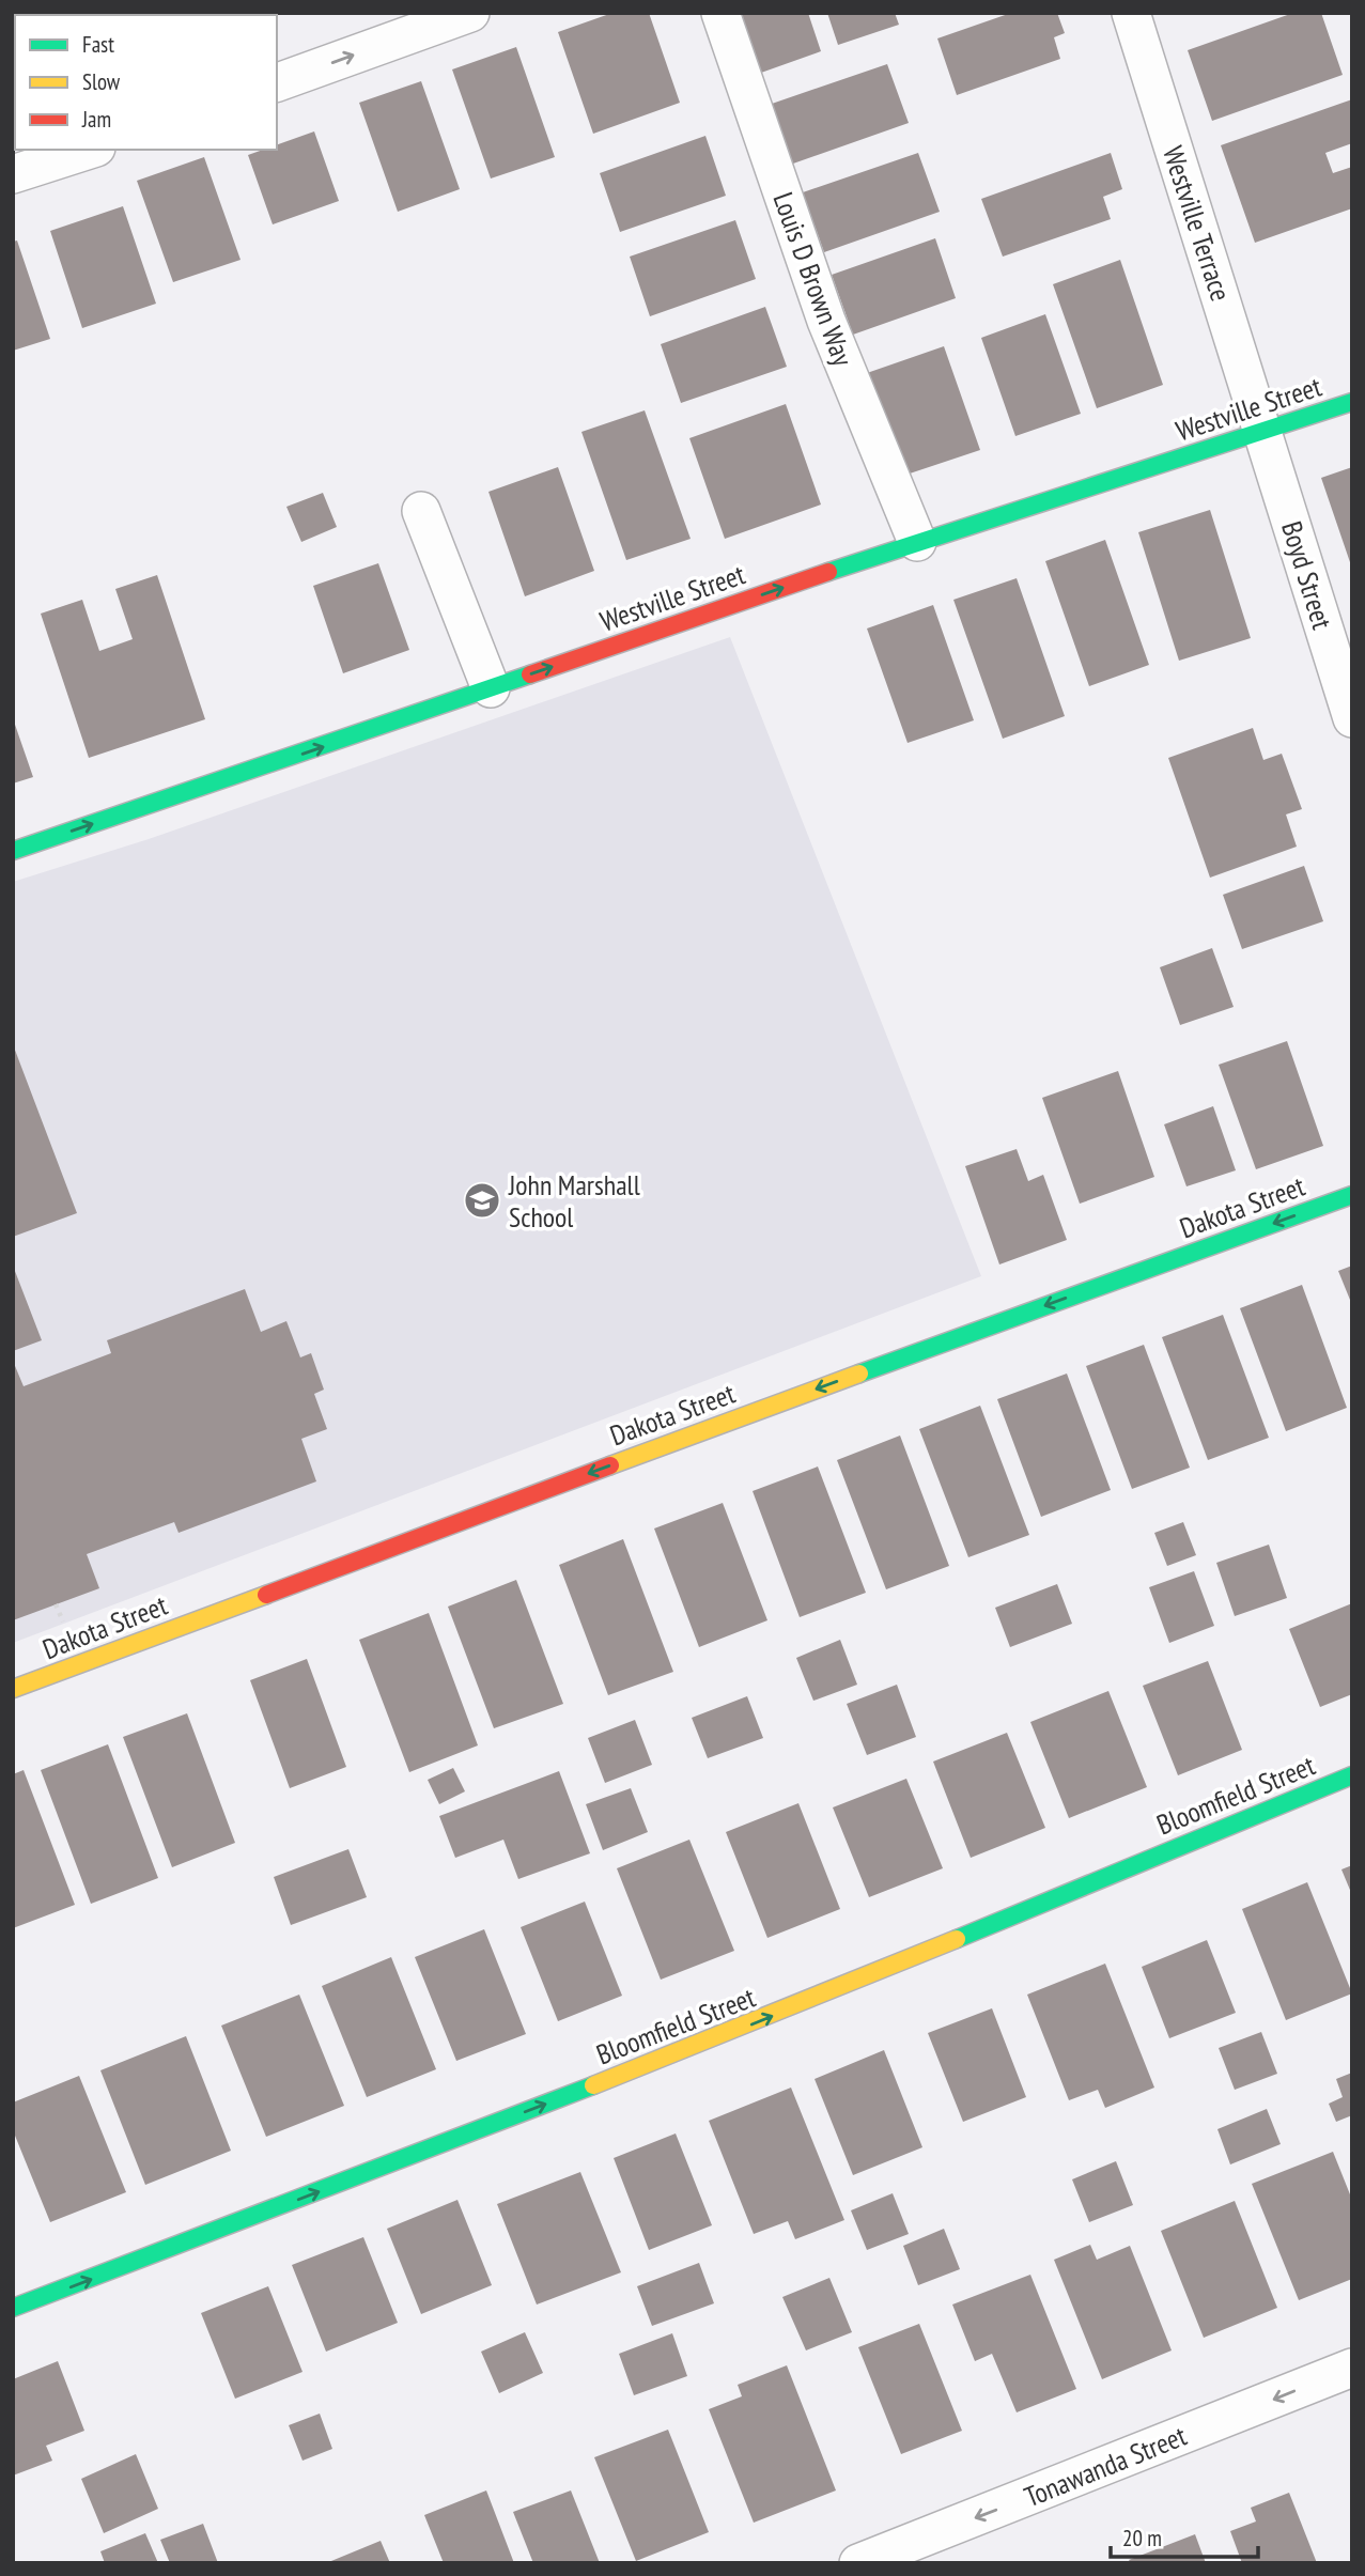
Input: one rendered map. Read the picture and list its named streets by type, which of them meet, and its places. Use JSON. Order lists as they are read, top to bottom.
{
  "streets": {
    "street": [
      "Westville Terrace",
      "Louis D Brown Way",
      "Westville Street",
      "Boyd Street",
      "Dakota Street",
      "Bloomfield Street",
      "Tonawanda Street"
    ]
  },
  "crossings": [
    ["Westville Terrace", "Westville Street"],
    ["Westville Terrace", "Boyd Street"],
    ["Louis D Brown Way", "Westville Street"],
    ["Westville Street", "Boyd Street"]
  ],
  "one_way": [
    "Westville Street",
    "Dakota Street",
    "Bloomfield Street",
    "Tonawanda Street"
  ],
  "places": {
    "school or university": ["John Marshall School"]
  },
  "legend": ["Fast", "Slow", "Jam"],
  "scale_bar": "20 m"
}
